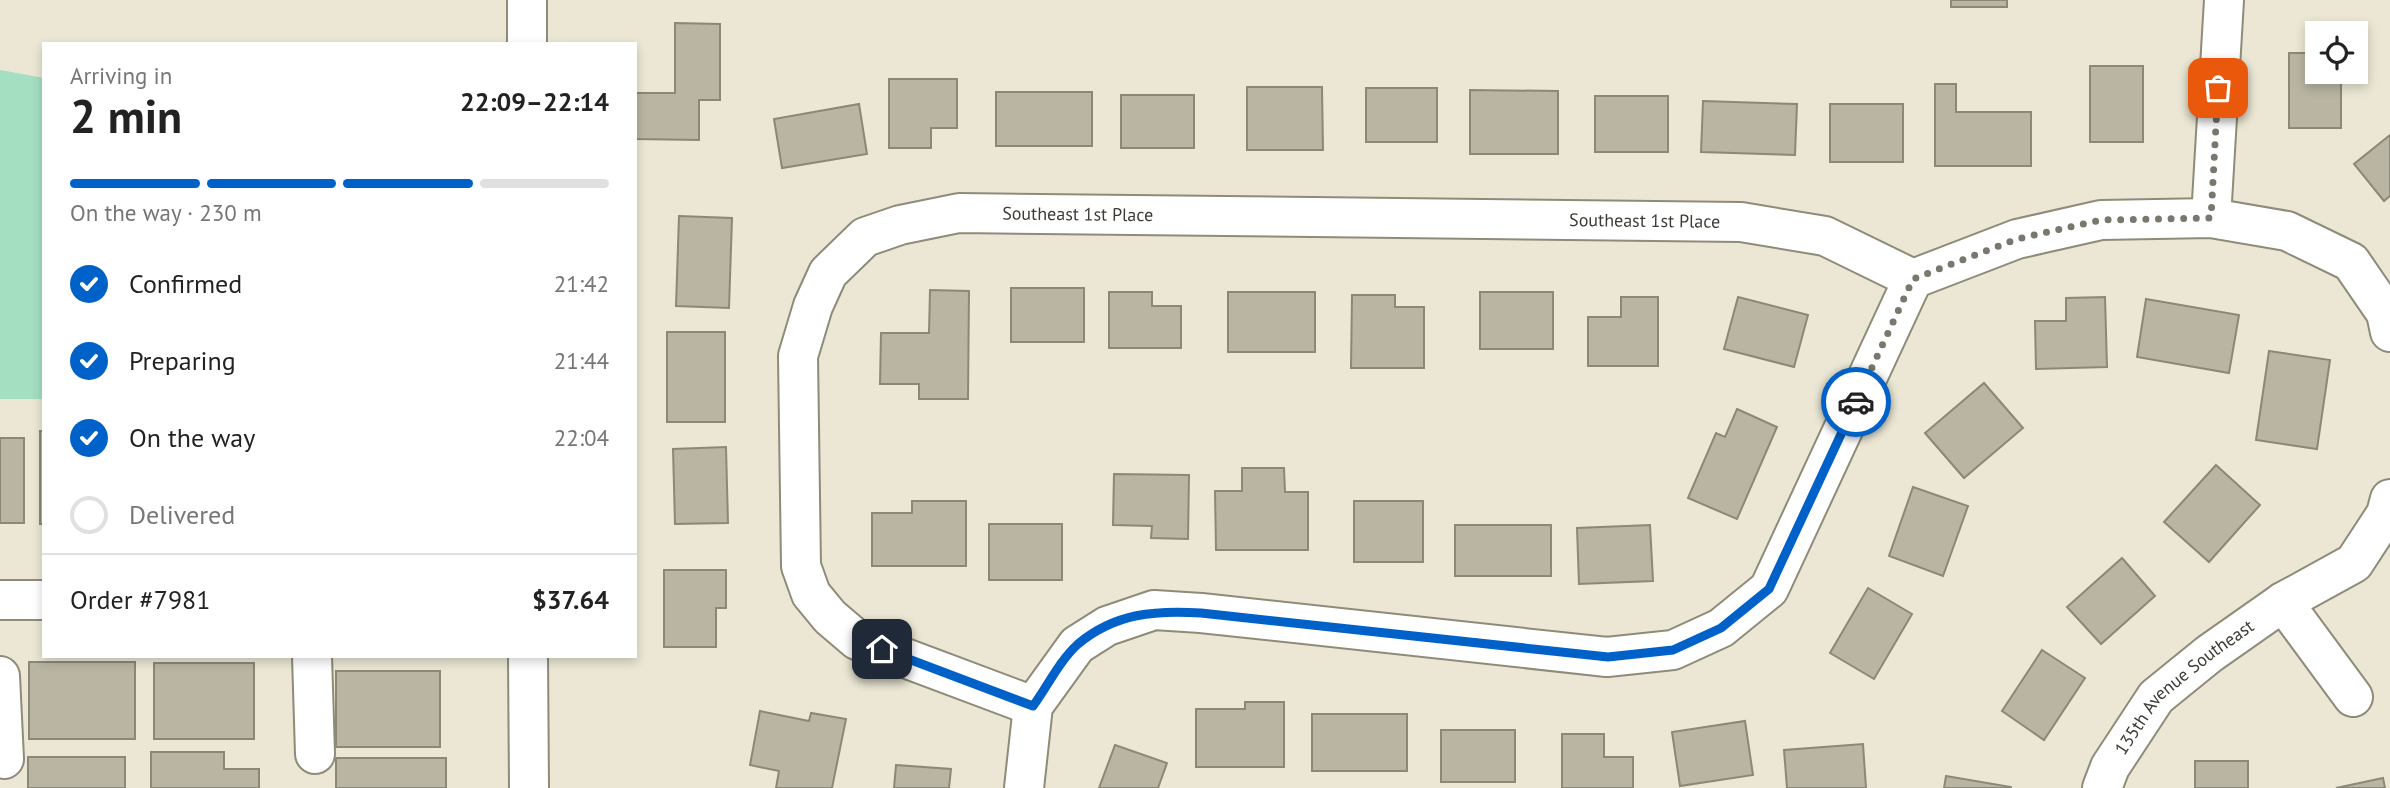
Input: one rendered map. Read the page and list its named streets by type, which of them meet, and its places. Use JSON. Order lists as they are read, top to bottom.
{
  "streets": {
    "street": ["Southeast 1st Place", "135th Avenue Southeast"]
  },
  "page": {
    "heading": ["2 min", "Arriving in", "22:09–22:14"],
    "panel": ["Order #7981", "$37.64"],
    "bar": "On the way · 230 m",
    "list": [
      ["Confirmed", "21:42"],
      ["Preparing", "21:44"],
      ["On the way", "22:04"],
      "Delivered"
    ]
  }
}
